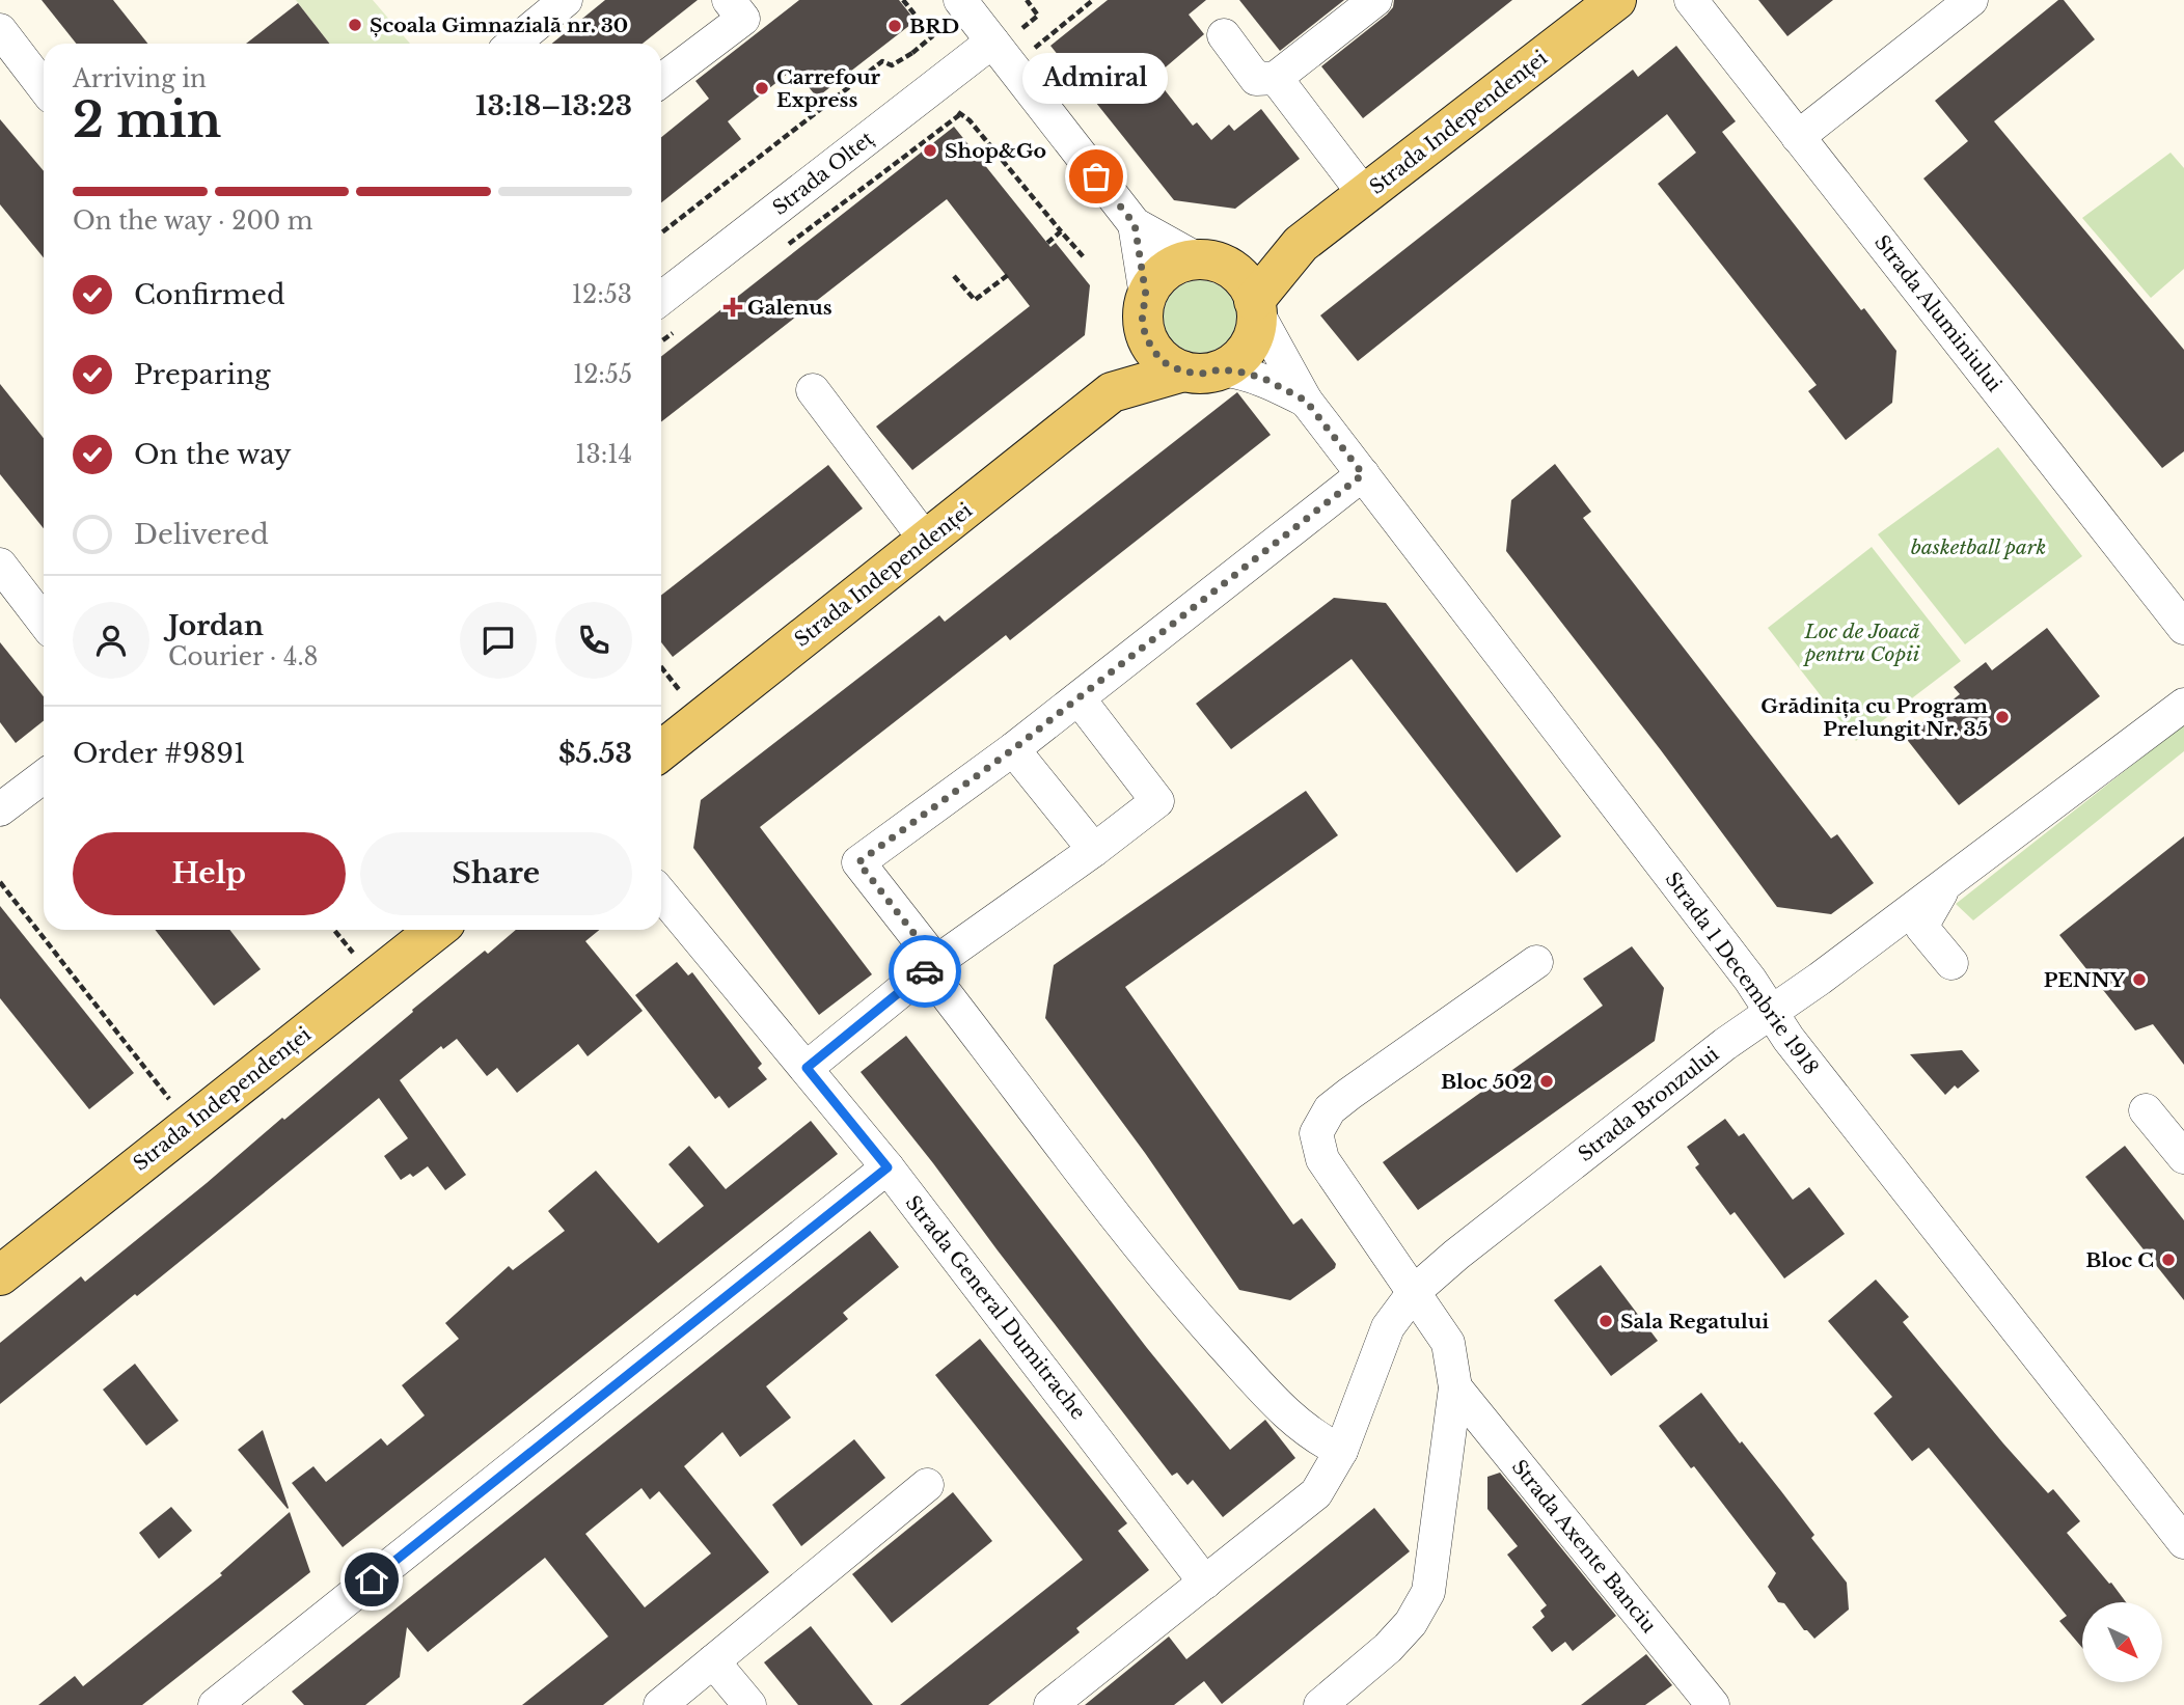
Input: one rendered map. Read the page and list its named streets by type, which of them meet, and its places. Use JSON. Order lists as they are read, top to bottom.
{
  "streets": {
    "main road": ["Strada Independenței"],
    "street": [
      "Strada Olteț",
      "Strada Aluminiului",
      "Strada 1 Decembrie 1918",
      "Strada Bronzului",
      "Strada General Dumitrache",
      "Strada Axente Banciu"
    ]
  },
  "crossings": [
    ["Strada Independenței", "Strada 1 Decembrie 1918"],
    ["Strada 1 Decembrie 1918", "Strada Bronzului"],
    ["Strada Bronzului", "Strada General Dumitrache"]
  ],
  "parks": ["basketball park", "Loc de Joacă pentru Copii"],
  "places": {
    "other": [
      "Școala Gimnazială nr. 30",
      "BRD",
      "Carrefour Express",
      "Shop&Go",
      "Admiral",
      "Grădinița cu Program Prelungit Nr. 35",
      "PENNY",
      "Bloc 502",
      "Bloc C",
      "Sala Regatului"
    ],
    "health": ["Galenus"]
  },
  "north": "bottom right",
  "page": {
    "heading": ["2 min", "Arriving in", "13:18–13:23"],
    "panel": [
      "Jordan",
      "Courier · 4.8",
      "Order #9891",
      "$5.53"
    ],
    "bubble": "Admiral",
    "bar": "On the way · 200 m",
    "list": [
      ["Confirmed", "12:53"],
      ["Preparing", "12:55"],
      ["On the way", "13:14"],
      "Delivered"
    ],
    "buttons": ["Help", "Share"]
  }
}
